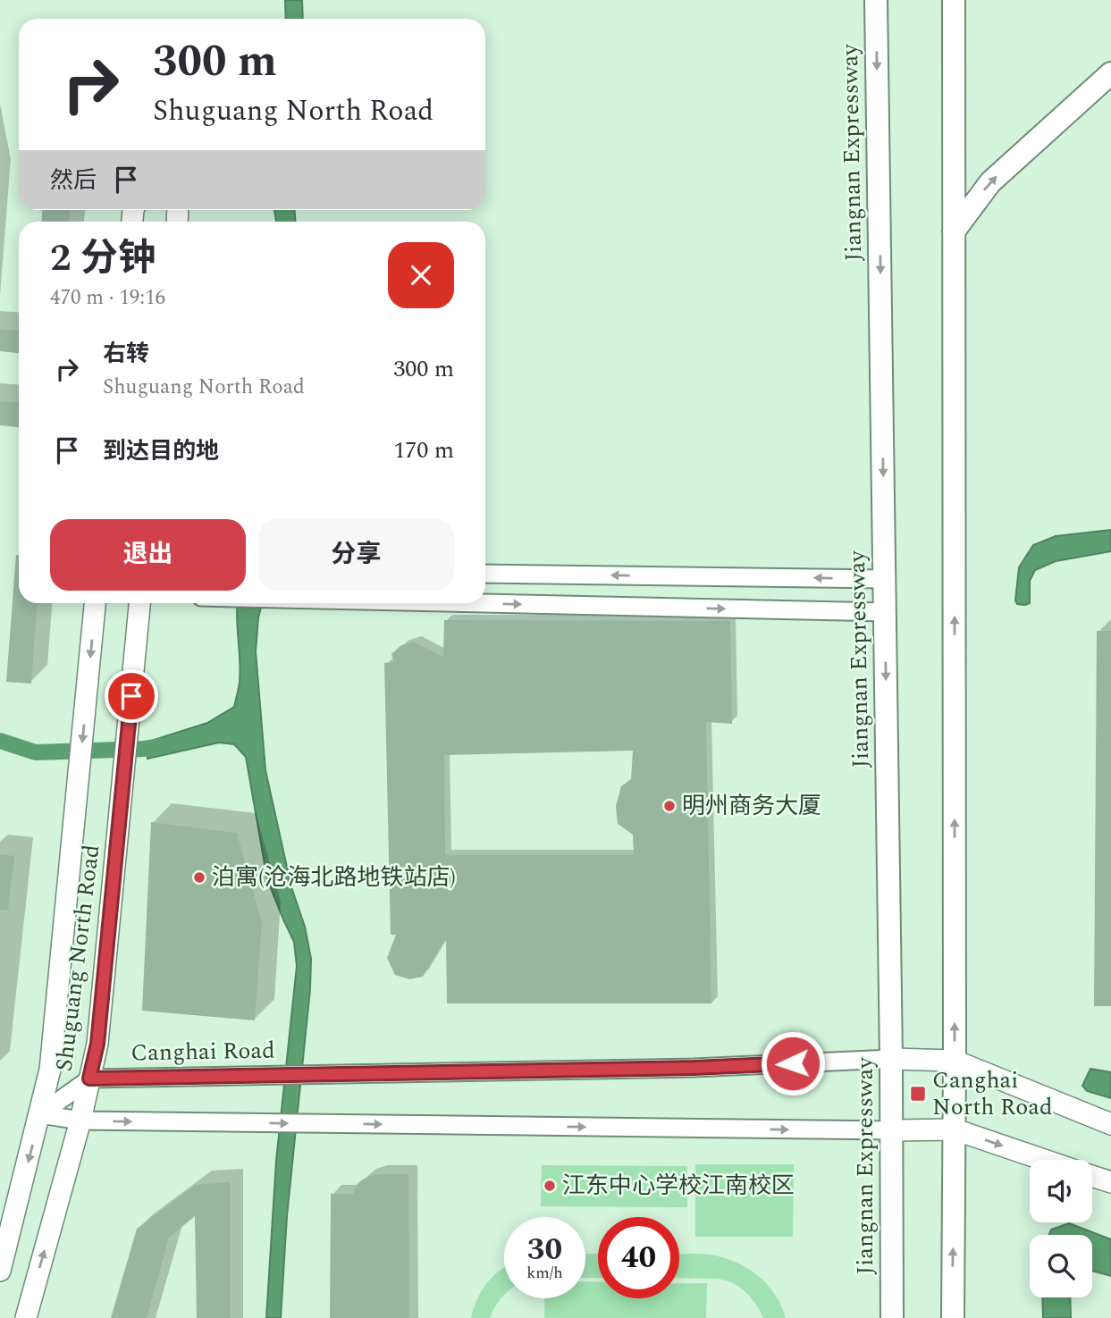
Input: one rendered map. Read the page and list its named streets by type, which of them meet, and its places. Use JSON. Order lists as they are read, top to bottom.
{
  "streets": {
    "main road": ["Jiangnan Expressway", "Shuguang North Road", "Canghai Road"]
  },
  "crossings": [
    ["Jiangnan Expressway", "Canghai Road"],
    ["Shuguang North Road", "Canghai Road"]
  ],
  "places": {
    "other": ["明州商务大厦", "泊寓(沧海北路地铁站店)", "江东中心学校江南校区"],
    "transit": ["Canghai North Road"]
  },
  "page": {
    "turn": ["300 m", "Shuguang North Road"],
    "then": "然后",
    "heading": ["2 分钟", "470 m · 19:16"],
    "list": [
      {
        "name": "右转",
        "note": "Shuguang North Road",
        "value": "300 m"
      },
      {
        "name": "到达目的地",
        "value": "170 m"
      }
    ],
    "buttons": ["退出", "分享"],
    "speed": "30 km/h",
    "limit": "40"
  }
}
